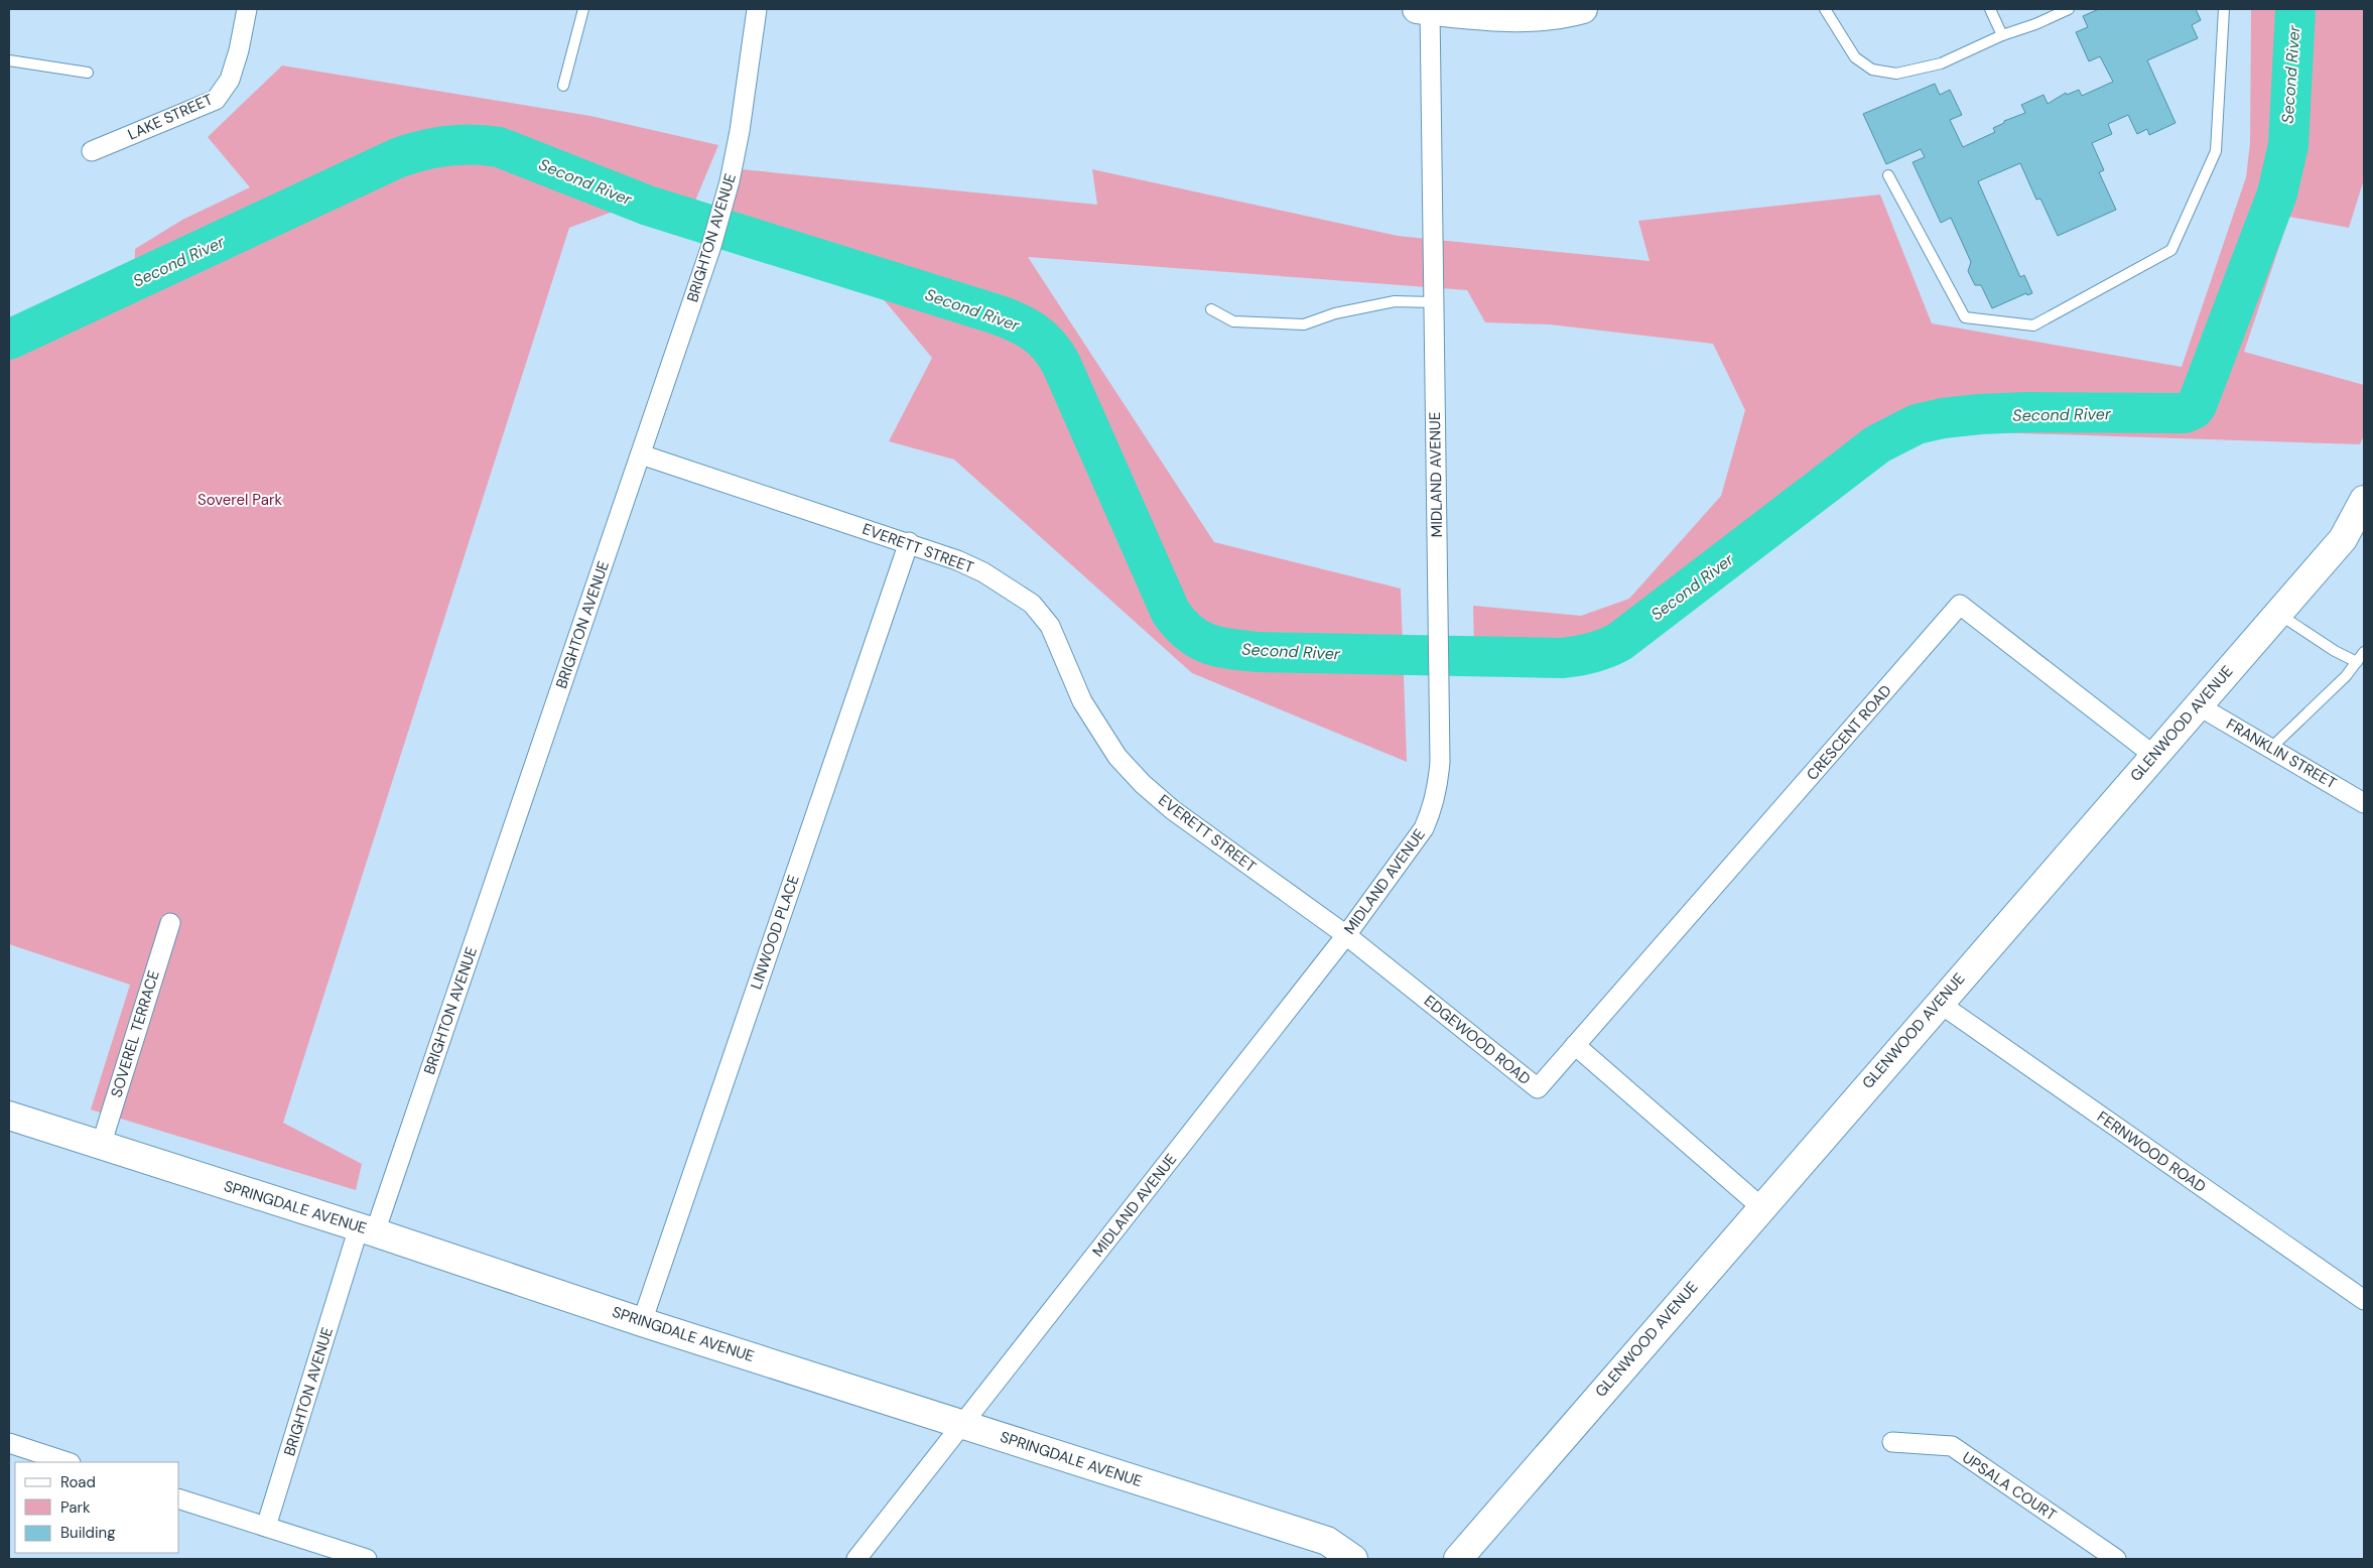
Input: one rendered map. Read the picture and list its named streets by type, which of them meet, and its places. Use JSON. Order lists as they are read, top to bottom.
{
  "streets": {
    "street": [
      "LAKE STREET",
      "BRIGHTON AVENUE",
      "MIDLAND AVENUE",
      "EVERETT STREET",
      "GLENWOOD AVENUE",
      "CRESCENT ROAD",
      "FRANKLIN STREET",
      "LINWOOD PLACE",
      "SOVEREL TERRACE",
      "EDGEWOOD ROAD",
      "FERNWOOD ROAD",
      "SPRINGDALE AVENUE",
      "UPSALA COURT"
    ]
  },
  "crossings": [
    ["BRIGHTON AVENUE", "EVERETT STREET"],
    ["BRIGHTON AVENUE", "SPRINGDALE AVENUE"],
    ["MIDLAND AVENUE", "EVERETT STREET"],
    ["MIDLAND AVENUE", "EDGEWOOD ROAD"],
    ["MIDLAND AVENUE", "SPRINGDALE AVENUE"],
    ["EVERETT STREET", "LINWOOD PLACE"],
    ["EVERETT STREET", "EDGEWOOD ROAD"],
    ["GLENWOOD AVENUE", "CRESCENT ROAD"],
    ["GLENWOOD AVENUE", "FRANKLIN STREET"],
    ["GLENWOOD AVENUE", "FERNWOOD ROAD"],
    ["CRESCENT ROAD", "EDGEWOOD ROAD"],
    ["LINWOOD PLACE", "SPRINGDALE AVENUE"],
    ["SOVEREL TERRACE", "SPRINGDALE AVENUE"]
  ],
  "water": ["Second River"],
  "parks": ["Soverel Park"],
  "legend": ["Road", "Park", "Building"]
}
